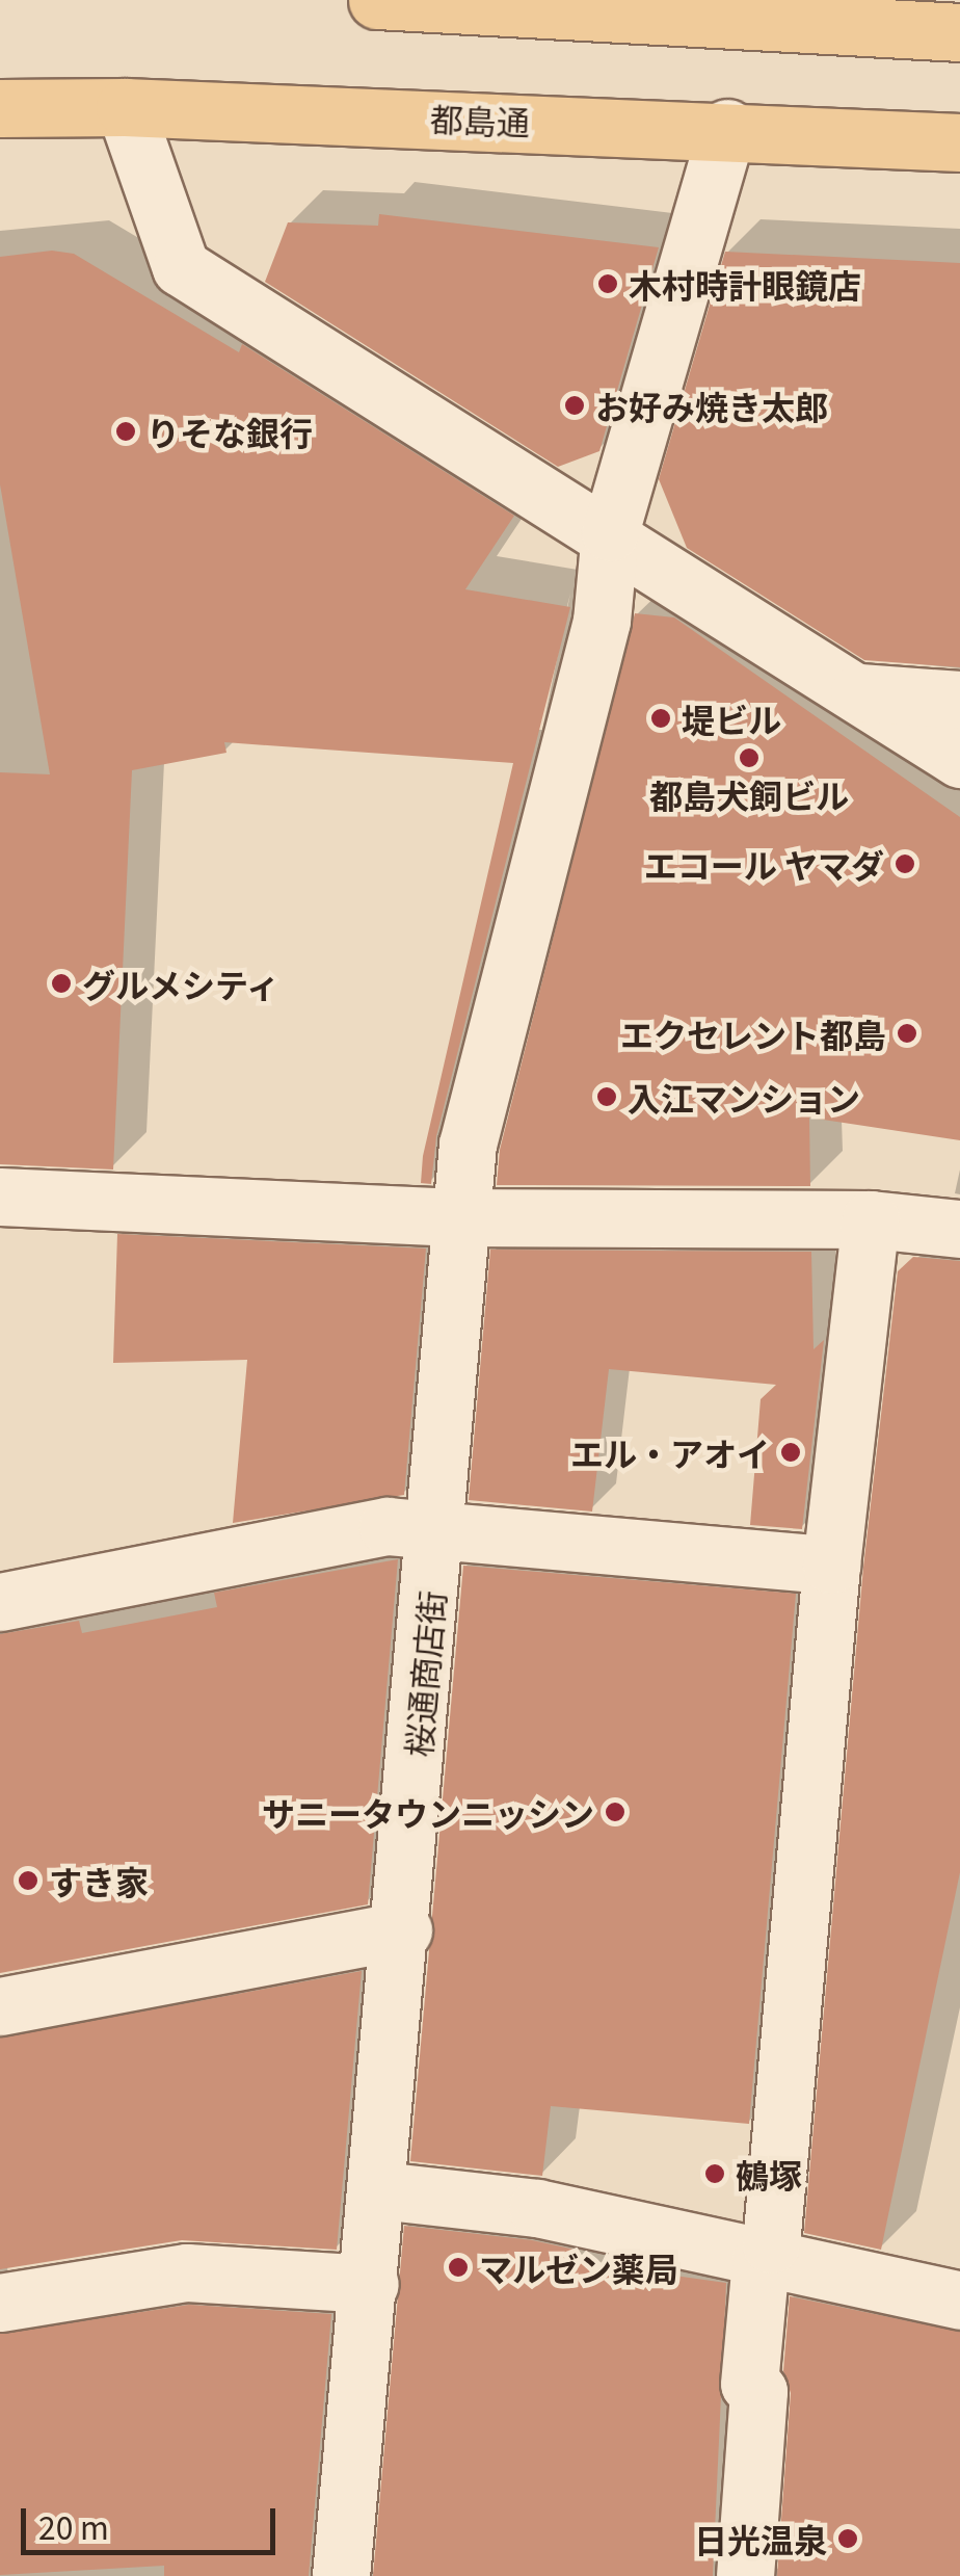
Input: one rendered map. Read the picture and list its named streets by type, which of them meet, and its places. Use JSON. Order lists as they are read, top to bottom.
{
  "streets": {
    "main road": ["都島通"],
    "street": ["桜通商店街"]
  },
  "crossings": [
    ["都島通", "桜通商店街"]
  ],
  "places": [
    "木村時計眼鏡店",
    "お好み焼き太郎",
    "りそな銀行",
    "堤ビル",
    "都島犬飼ビル",
    "エコール ヤマダ",
    "グルメシティ",
    "エクセレント都島",
    "入江マンション",
    "エル・アオイ",
    "サニータウンニッシン",
    "すき家",
    "鵺塚",
    "マルゼン薬局",
    "日光温泉"
  ],
  "scale_bar": "20 m"
}
